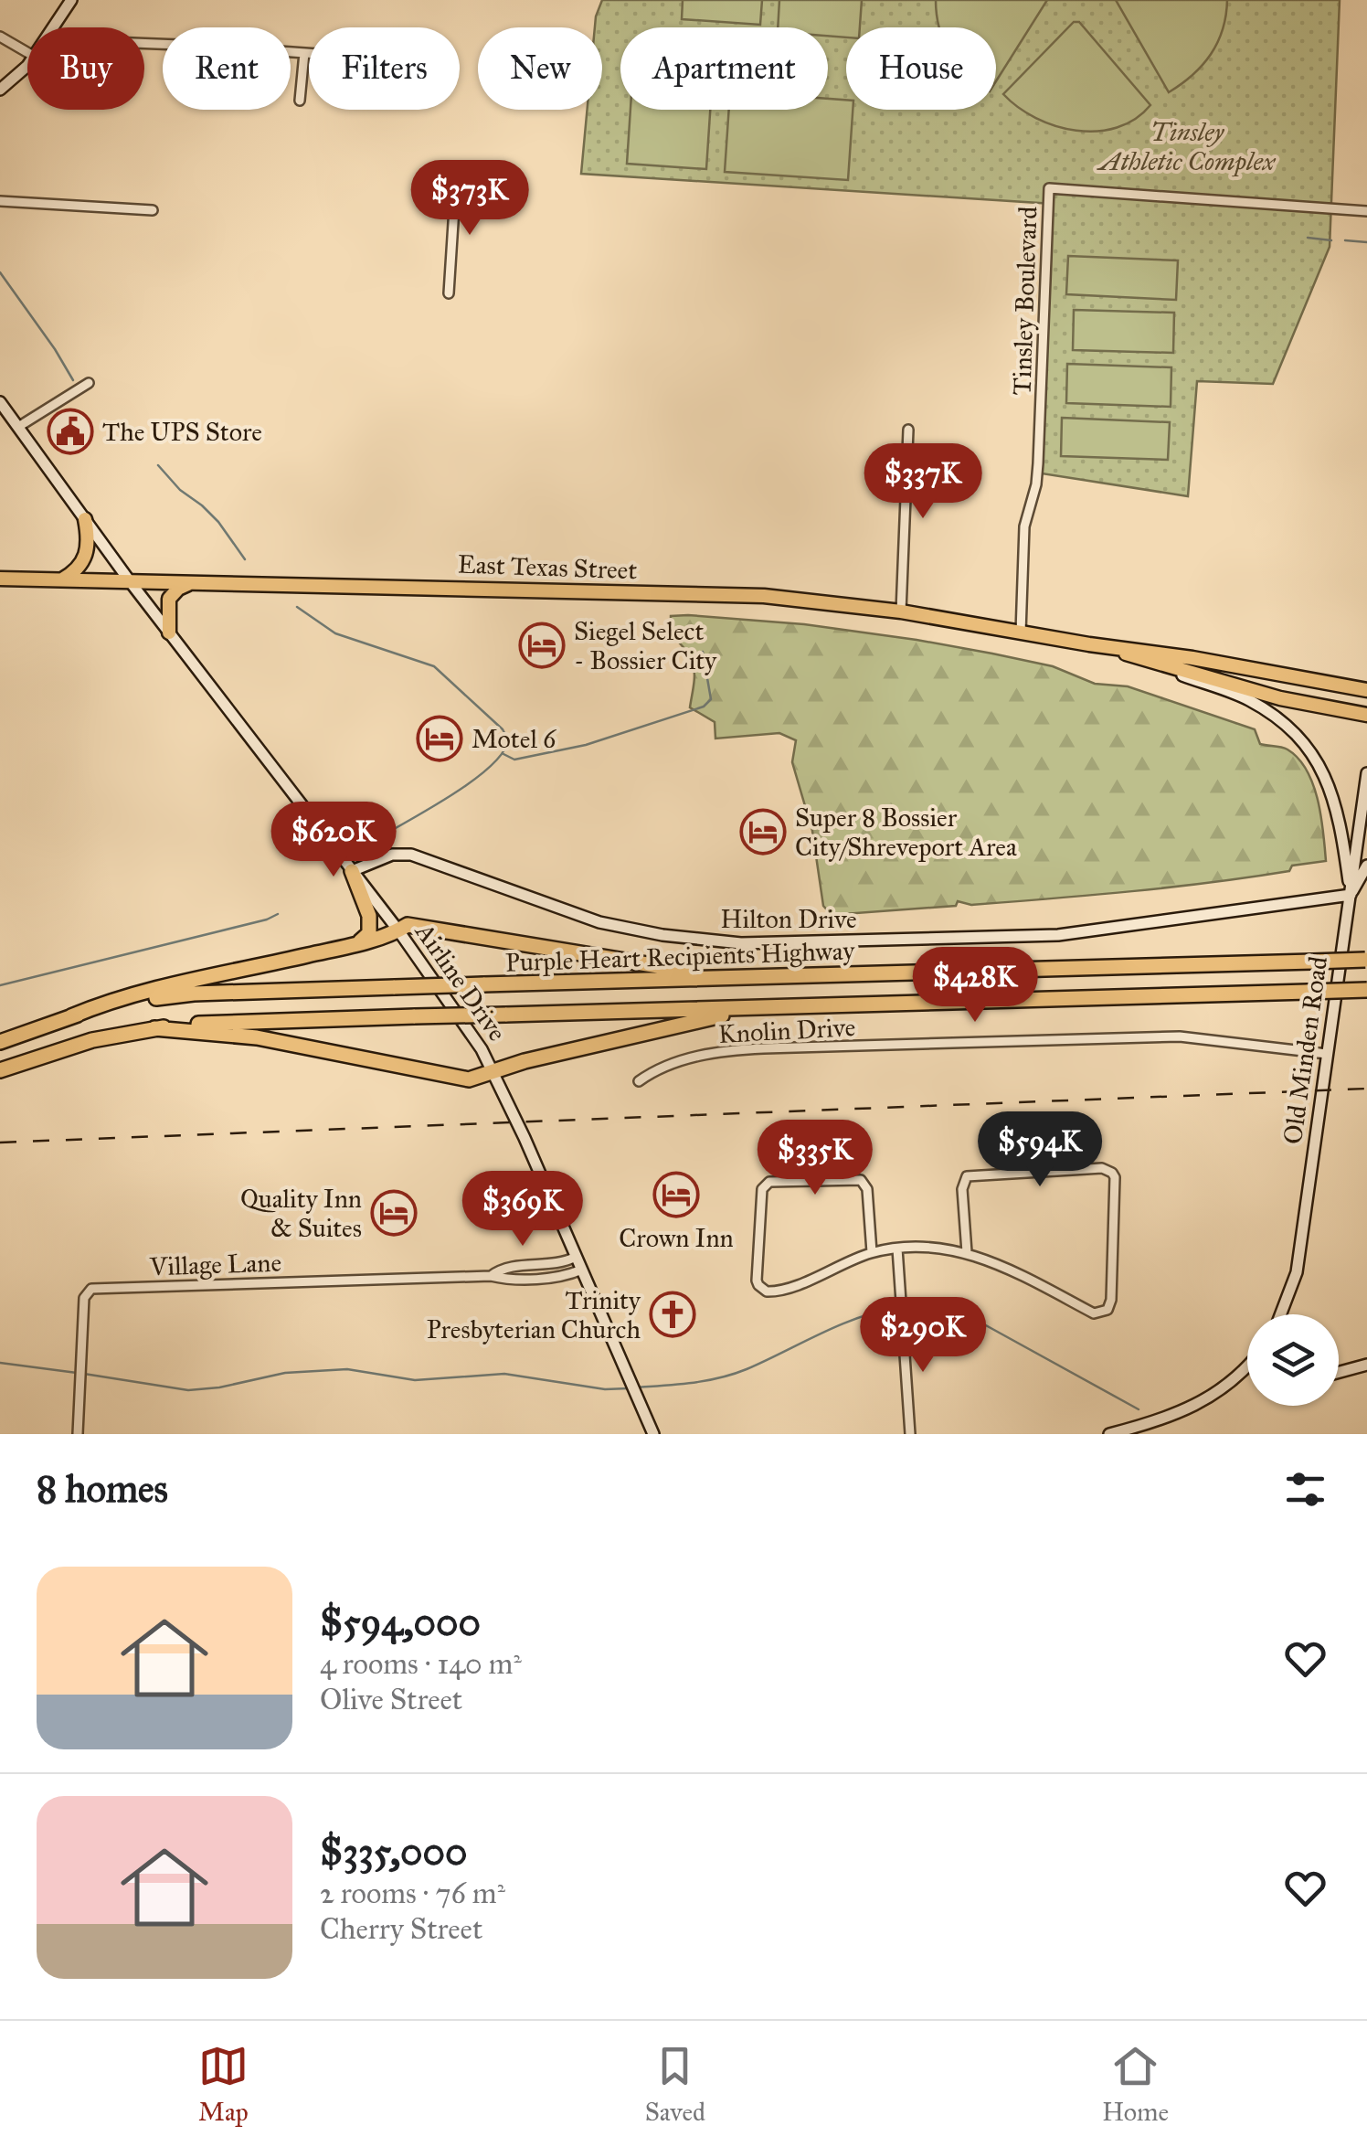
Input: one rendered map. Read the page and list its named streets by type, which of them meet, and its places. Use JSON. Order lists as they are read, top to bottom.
{
  "streets": {
    "highway": ["Purple Heart Recipients Highway"],
    "main road": [
      "East Texas Street",
      "Hilton Drive",
      "Airline Drive",
      "Old Minden Road"
    ],
    "street": ["Tinsley Boulevard", "Knolin Drive", "Village Lane"]
  },
  "crossings": [
    ["Tinsley Boulevard", "East Texas Street"],
    ["East Texas Street", "Airline Drive"],
    ["Hilton Drive", "Airline Drive"],
    ["Hilton Drive", "Old Minden Road"],
    ["Airline Drive", "Village Lane"],
    ["Knolin Drive", "Old Minden Road"]
  ],
  "parks": ["Tinsley Athletic Complex"],
  "places": {
    "public building": ["The UPS Store"],
    "hotel": [
      "Siegel Select - Bossier City",
      "Motel 6",
      "Super 8 Bossier City/Shreveport Area",
      "Crown Inn",
      "Quality Inn & Suites"
    ],
    "church": ["Trinity Presbyterian Church"]
  },
  "page": {
    "chip": [
      "Buy",
      "Rent",
      "Filters",
      "New",
      "Apartment",
      "House"
    ],
    "price": [
      "$373K",
      "$337K",
      "$620K",
      "$428K",
      "$594K",
      "$335K",
      "$369K",
      "$290K"
    ],
    "heading": "8 homes",
    "list": [
      {
        "name": "$594,000",
        "note": "4 rooms · 140 m² · Olive Street"
      },
      {
        "name": "$335,000",
        "note": "2 rooms · 76 m² · Cherry Street"
      }
    ],
    "tabs": ["Map", "Saved", "Home"]
  }
}
